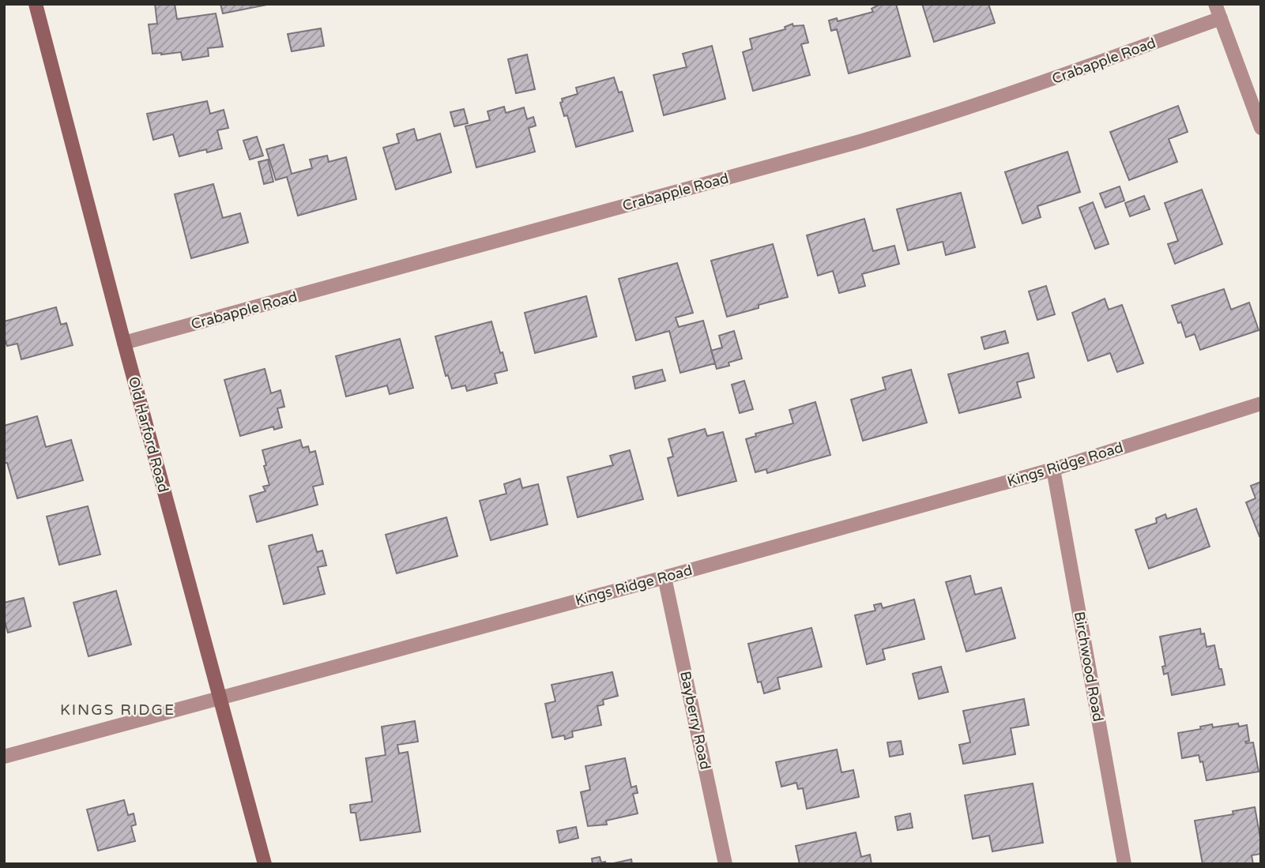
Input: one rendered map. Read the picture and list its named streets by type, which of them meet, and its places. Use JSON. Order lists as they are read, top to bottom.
{
  "streets": {
    "street": [
      "Crabapple Road",
      "Old Harford Road",
      "Kings Ridge Road",
      "Birchwood Road",
      "Bayberry Road"
    ]
  },
  "crossings": [
    ["Crabapple Road", "Old Harford Road"],
    ["Old Harford Road", "Kings Ridge Road"],
    ["Kings Ridge Road", "Birchwood Road"],
    ["Kings Ridge Road", "Bayberry Road"]
  ],
  "districts": ["KINGS RIDGE"]
}
